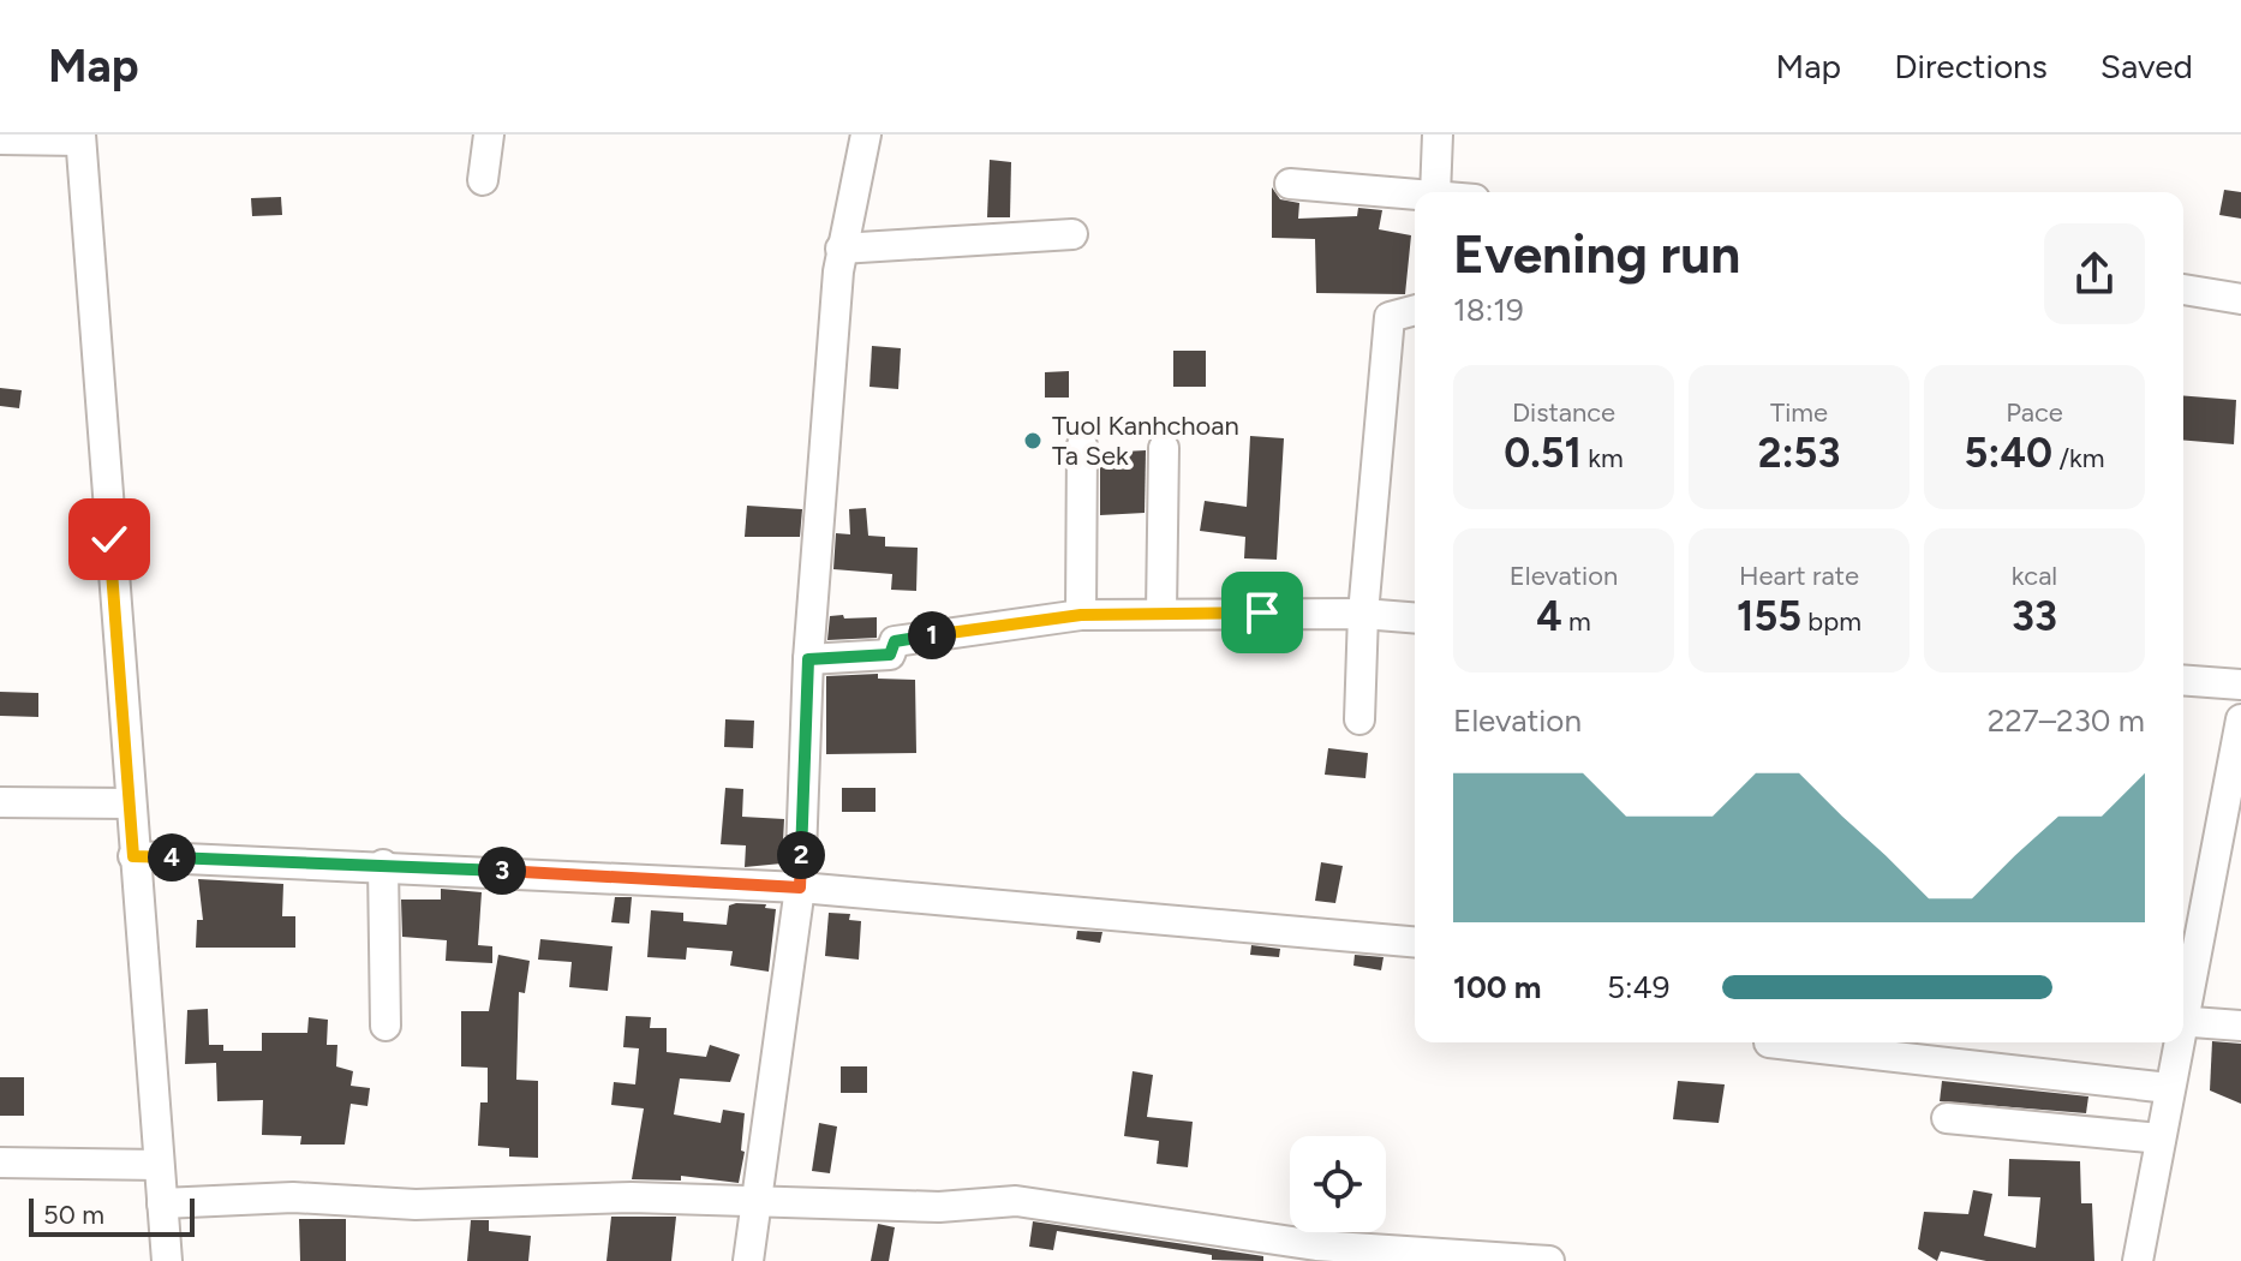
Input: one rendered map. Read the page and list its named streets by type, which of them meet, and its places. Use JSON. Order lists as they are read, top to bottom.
{
  "places": ["Tuol Kanhchoan Ta Sek"],
  "scale_bar": "50 m",
  "page": {
    "header": "Map",
    "nav": ["Map", "Directions", "Saved"],
    "heading": ["Evening run", "18:19"],
    "stats": [
      ["Distance", "0.51 km"],
      ["Time", "2:53"],
      ["Pace", "5:40 /km"],
      ["Elevation", "4 m"],
      ["Heart rate", "155 bpm"],
      ["kcal", "33"]
    ],
    "pins": [
      "1",
      "2",
      "4",
      "3"
    ],
    "chart": ["Elevation", "227–230 m"],
    "list": [
      {
        "name": "100 m",
        "note": "5:49"
      }
    ],
    "scale": "50 m"
  }
}
